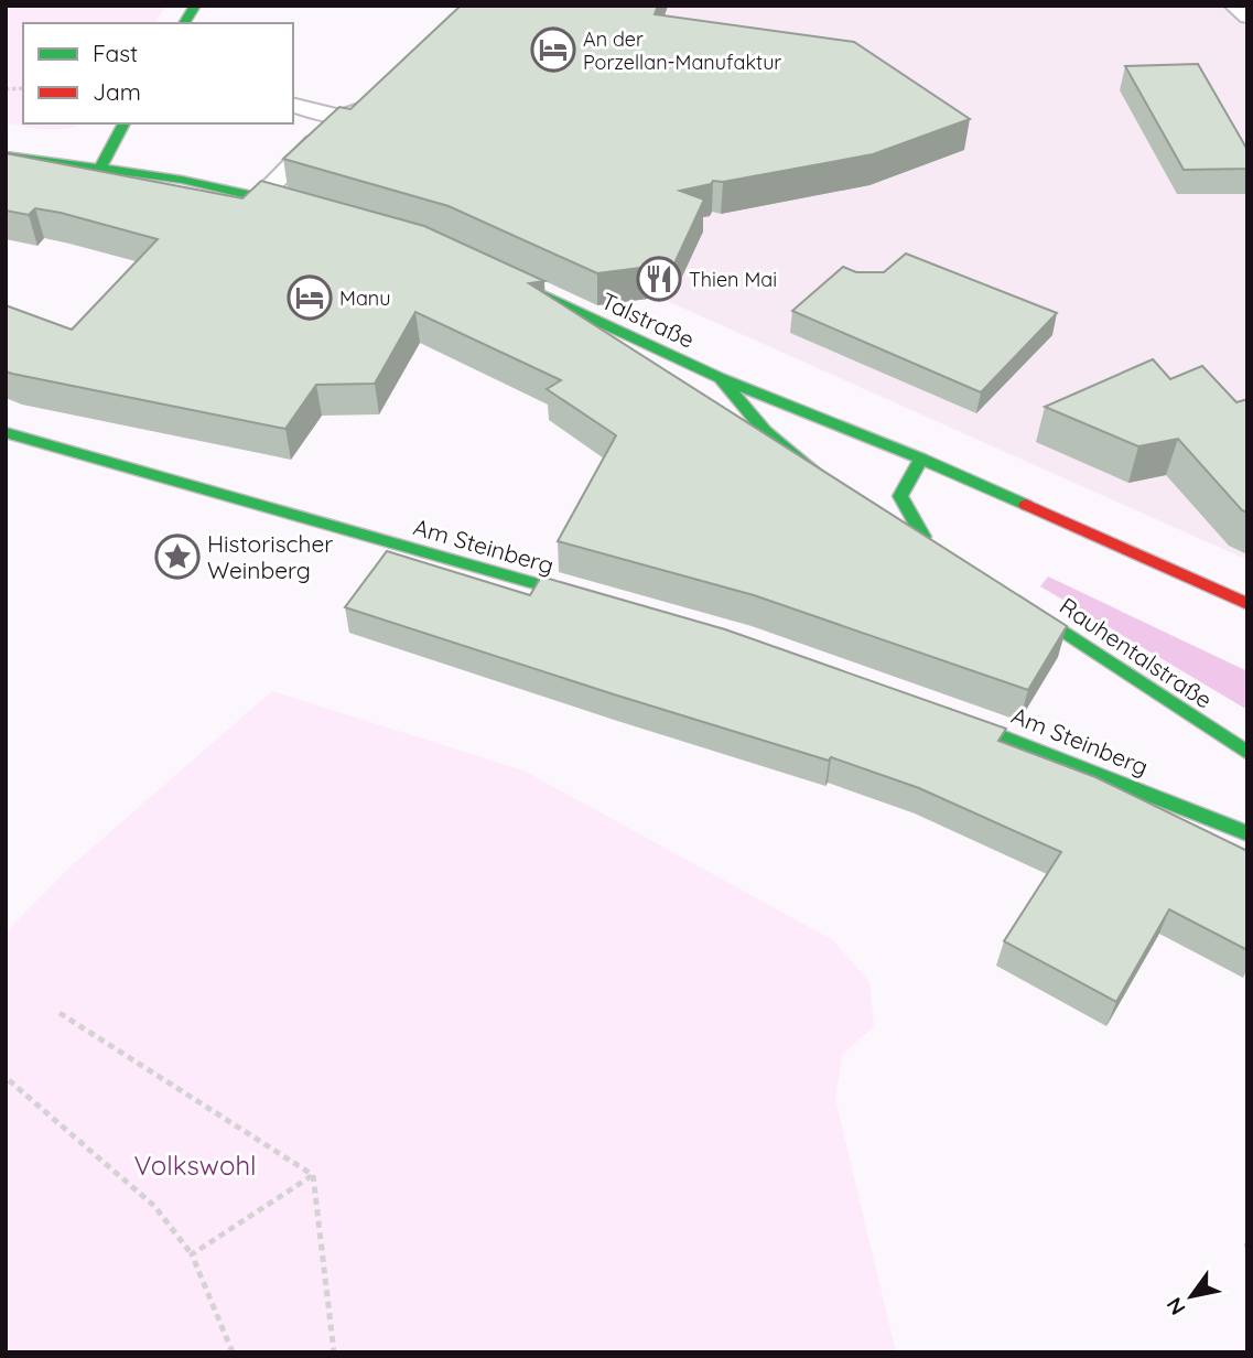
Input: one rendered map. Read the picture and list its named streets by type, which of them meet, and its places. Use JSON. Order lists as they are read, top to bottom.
{
  "streets": {
    "street": ["Talstraße", "Am Steinberg", "Rauhentalstraße"]
  },
  "parks": ["Volkswohl"],
  "places": {
    "hotel": ["An der Porzellan-Manufaktur", "Manu"],
    "restaurant": ["Thien Mai"],
    "place": ["Historischer Weinberg"]
  },
  "legend": ["Fast", "Jam"],
  "north": "bottom left"
}
